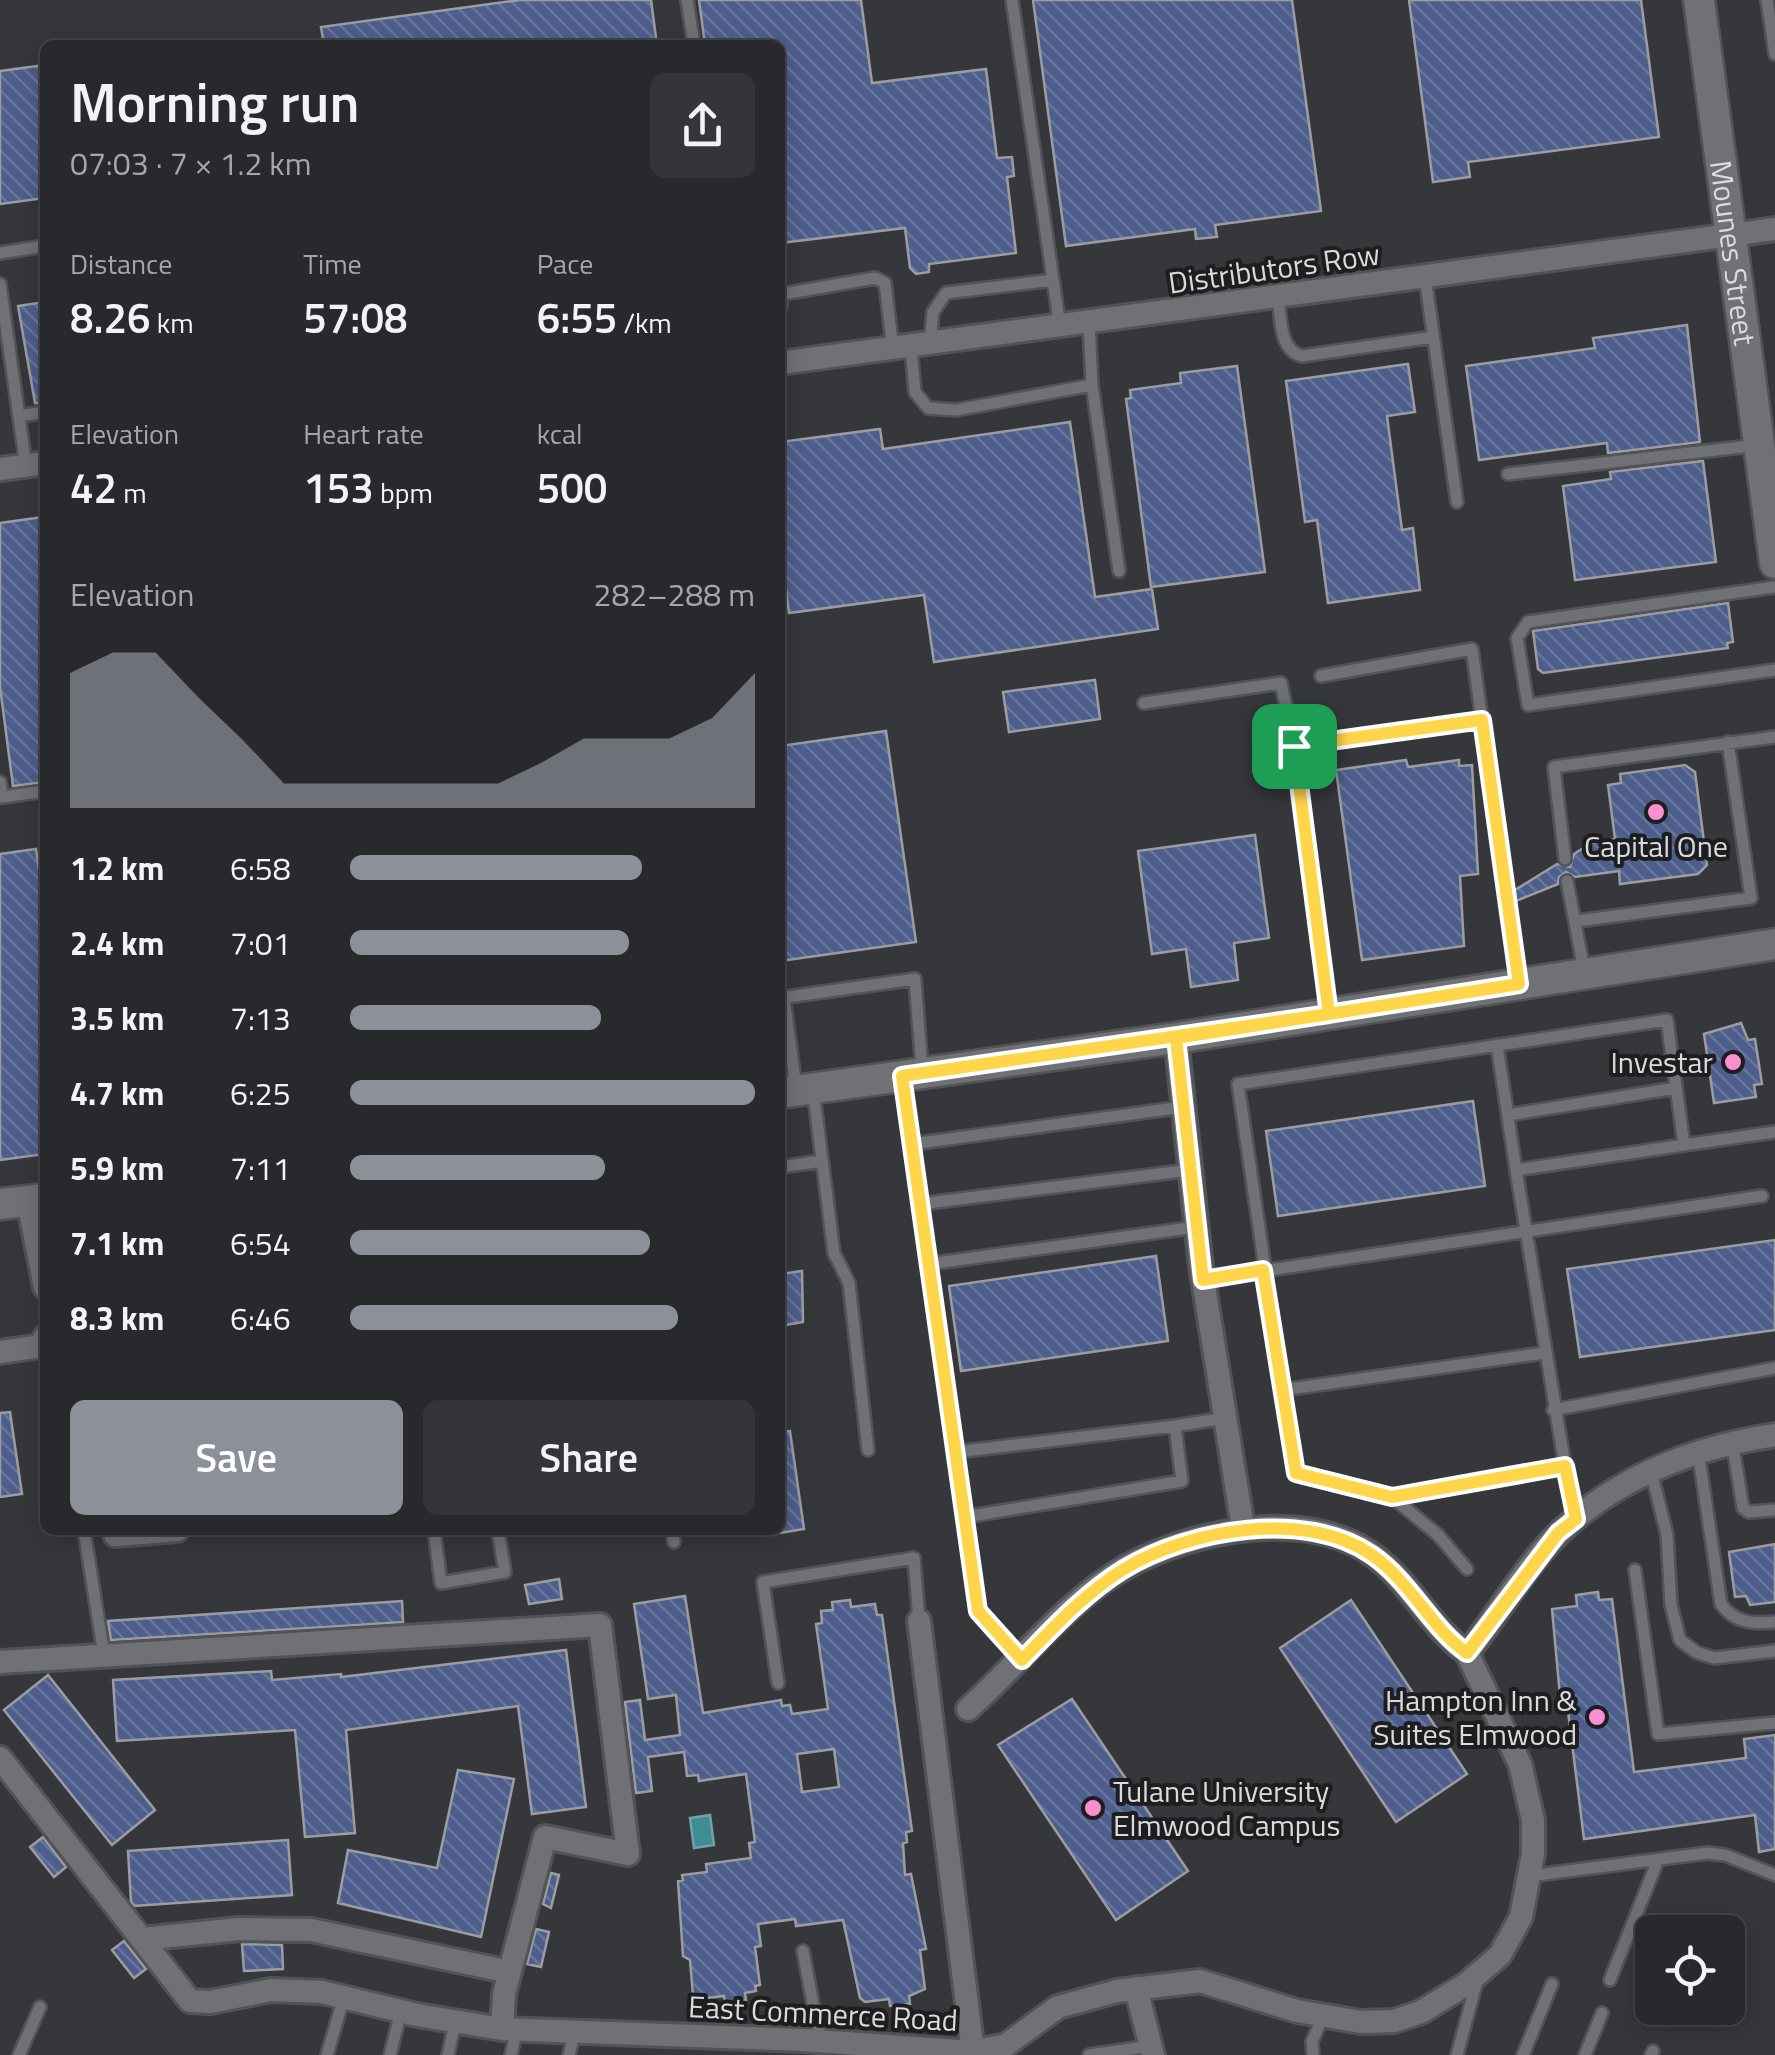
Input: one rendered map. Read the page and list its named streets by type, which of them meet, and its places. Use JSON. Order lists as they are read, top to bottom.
{
  "streets": {
    "street": ["Mounes Street", "Distributors Row", "East Commerce Road"]
  },
  "crossings": [
    ["Mounes Street", "Distributors Row"]
  ],
  "places": [
    "Capital One",
    "Investar",
    "Hampton Inn & Suites Elmwood",
    "Tulane University Elmwood Campus"
  ],
  "page": {
    "heading": ["Morning run", "07:03 · 7 × 1.2 km"],
    "stats": [
      ["Distance", "8.26 km"],
      ["Time", "57:08"],
      ["Pace", "6:55 /km"],
      ["Elevation", "42 m"],
      ["Heart rate", "153 bpm"],
      ["kcal", "500"]
    ],
    "chart": ["Elevation", "282–288 m"],
    "list": [
      {
        "name": "1.2 km",
        "note": "6:58"
      },
      {
        "name": "2.4 km",
        "note": "7:01"
      },
      {
        "name": "3.5 km",
        "note": "7:13"
      },
      {
        "name": "4.7 km",
        "note": "6:25"
      },
      {
        "name": "5.9 km",
        "note": "7:11"
      },
      {
        "name": "7.1 km",
        "note": "6:54"
      },
      {
        "name": "8.3 km",
        "note": "6:46"
      }
    ],
    "buttons": ["Save", "Share"]
  }
}
